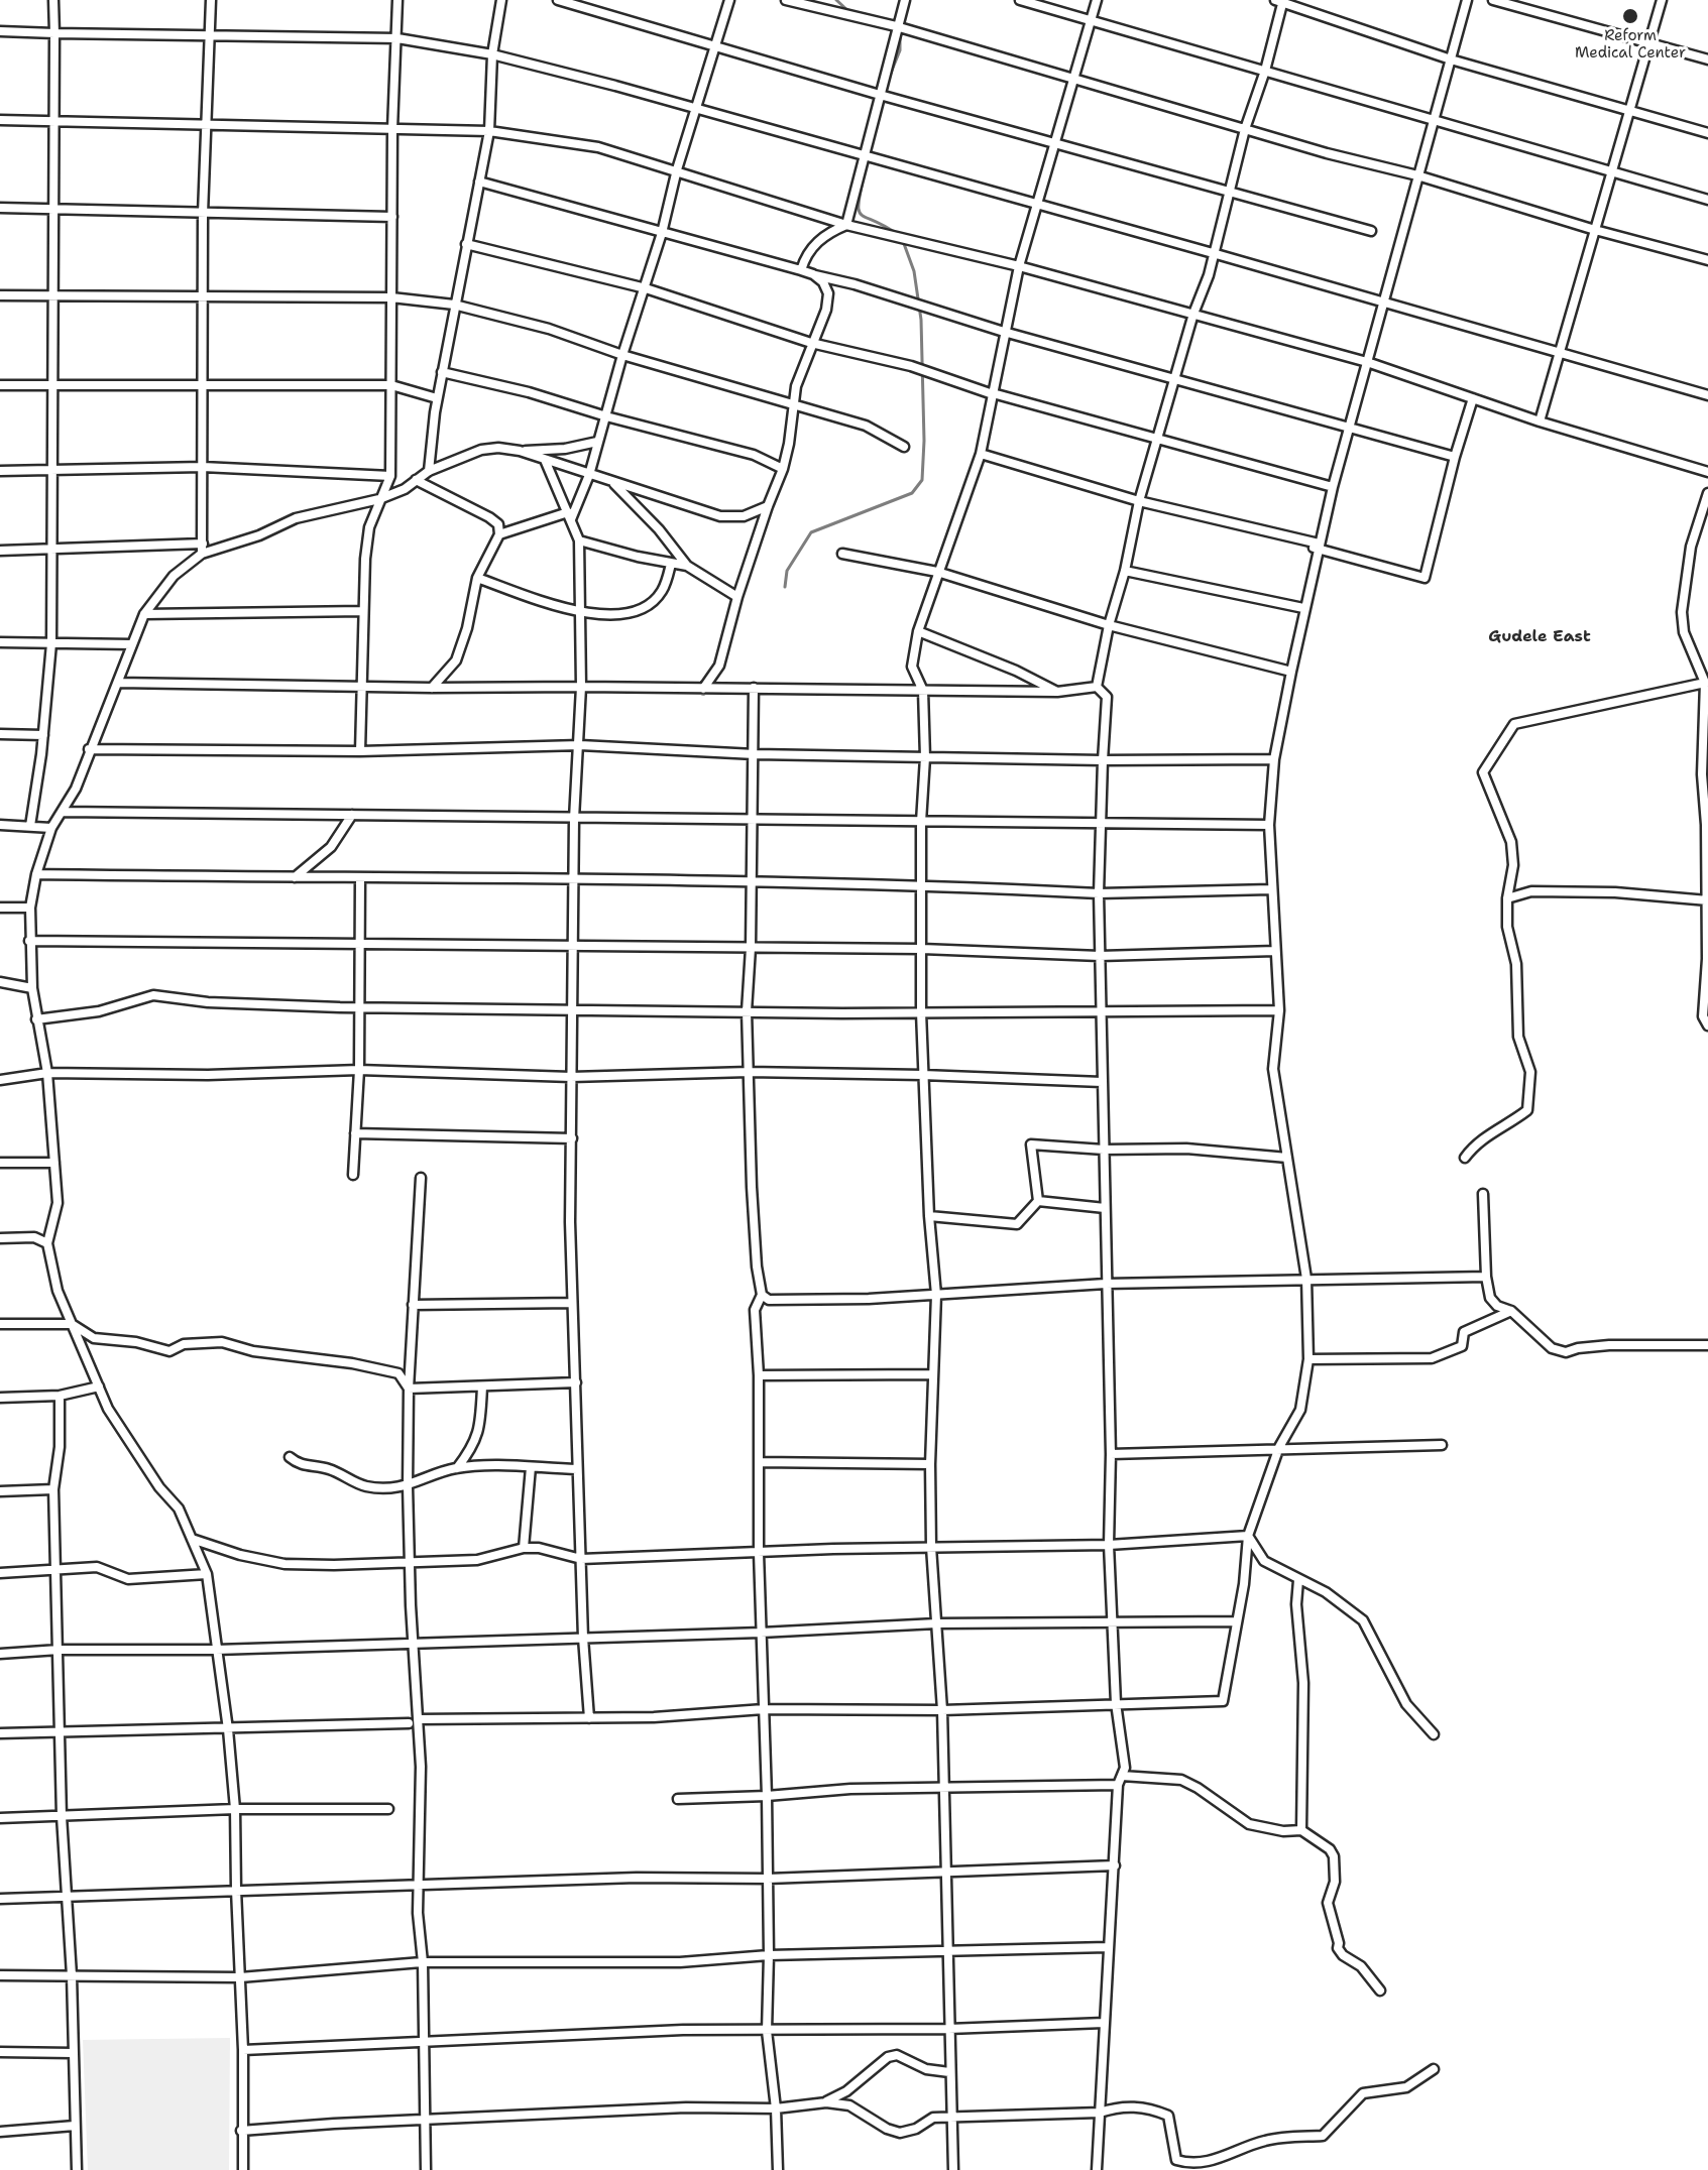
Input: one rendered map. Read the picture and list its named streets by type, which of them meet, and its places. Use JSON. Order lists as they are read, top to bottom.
{
  "districts": ["Gudele East"],
  "places": ["Reform Medical Center"]
}
